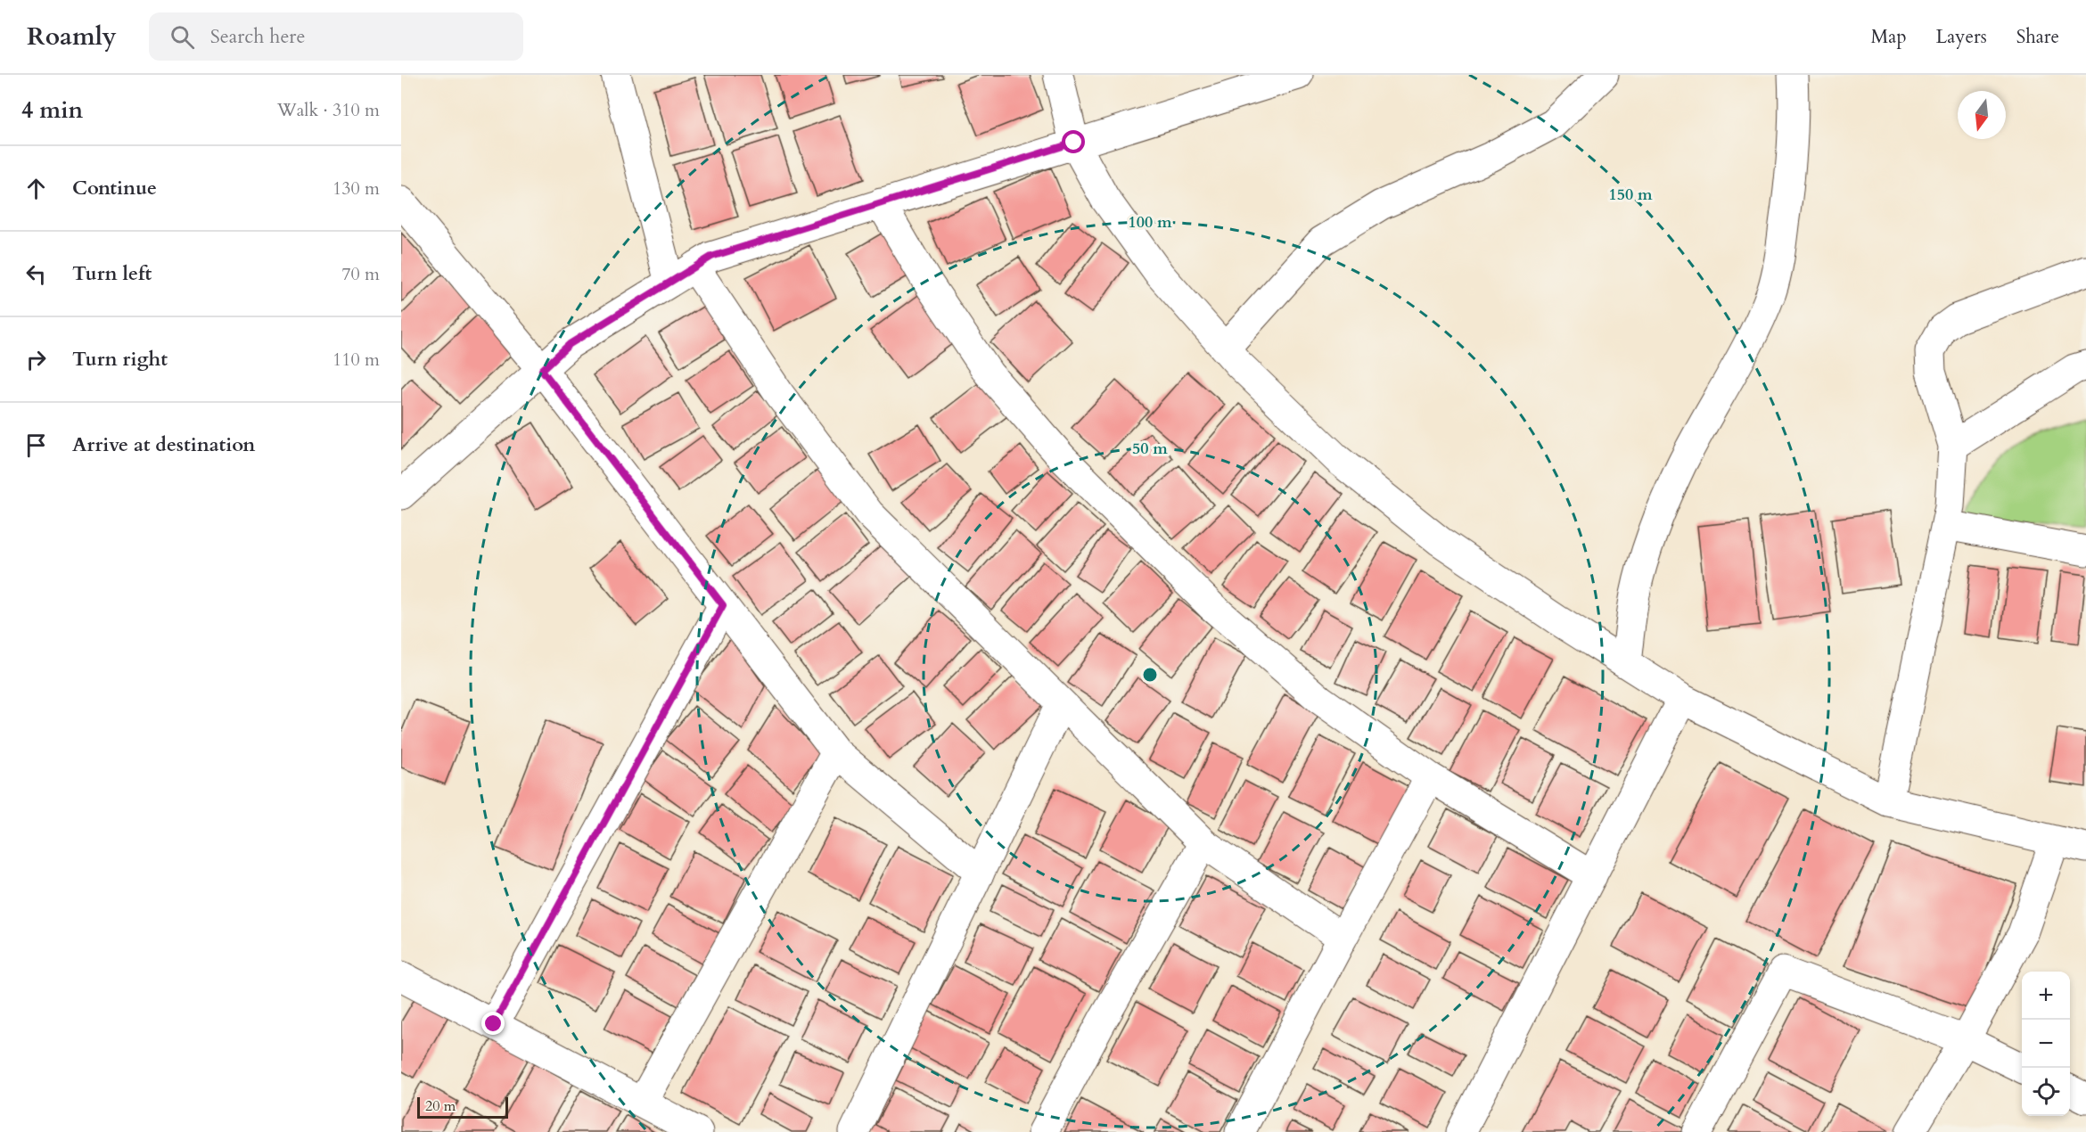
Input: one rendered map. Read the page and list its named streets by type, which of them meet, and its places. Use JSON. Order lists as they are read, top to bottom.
{
  "scale_bar": "20 m",
  "north": "bottom",
  "page": {
    "header": "Roamly",
    "search": "Search here",
    "nav": ["Map", "Layers", "Share"],
    "heading": ["4 min", "Walk · 310 m"],
    "list": [
      ["Continue", "130 m"],
      ["Turn left", "70 m"],
      ["Turn right", "110 m"],
      "Arrive at destination"
    ],
    "map_buttons": ["+", "−"],
    "scale": "20 m"
  },
  "rings": ["150 m", "100 m", "50 m"]
}
